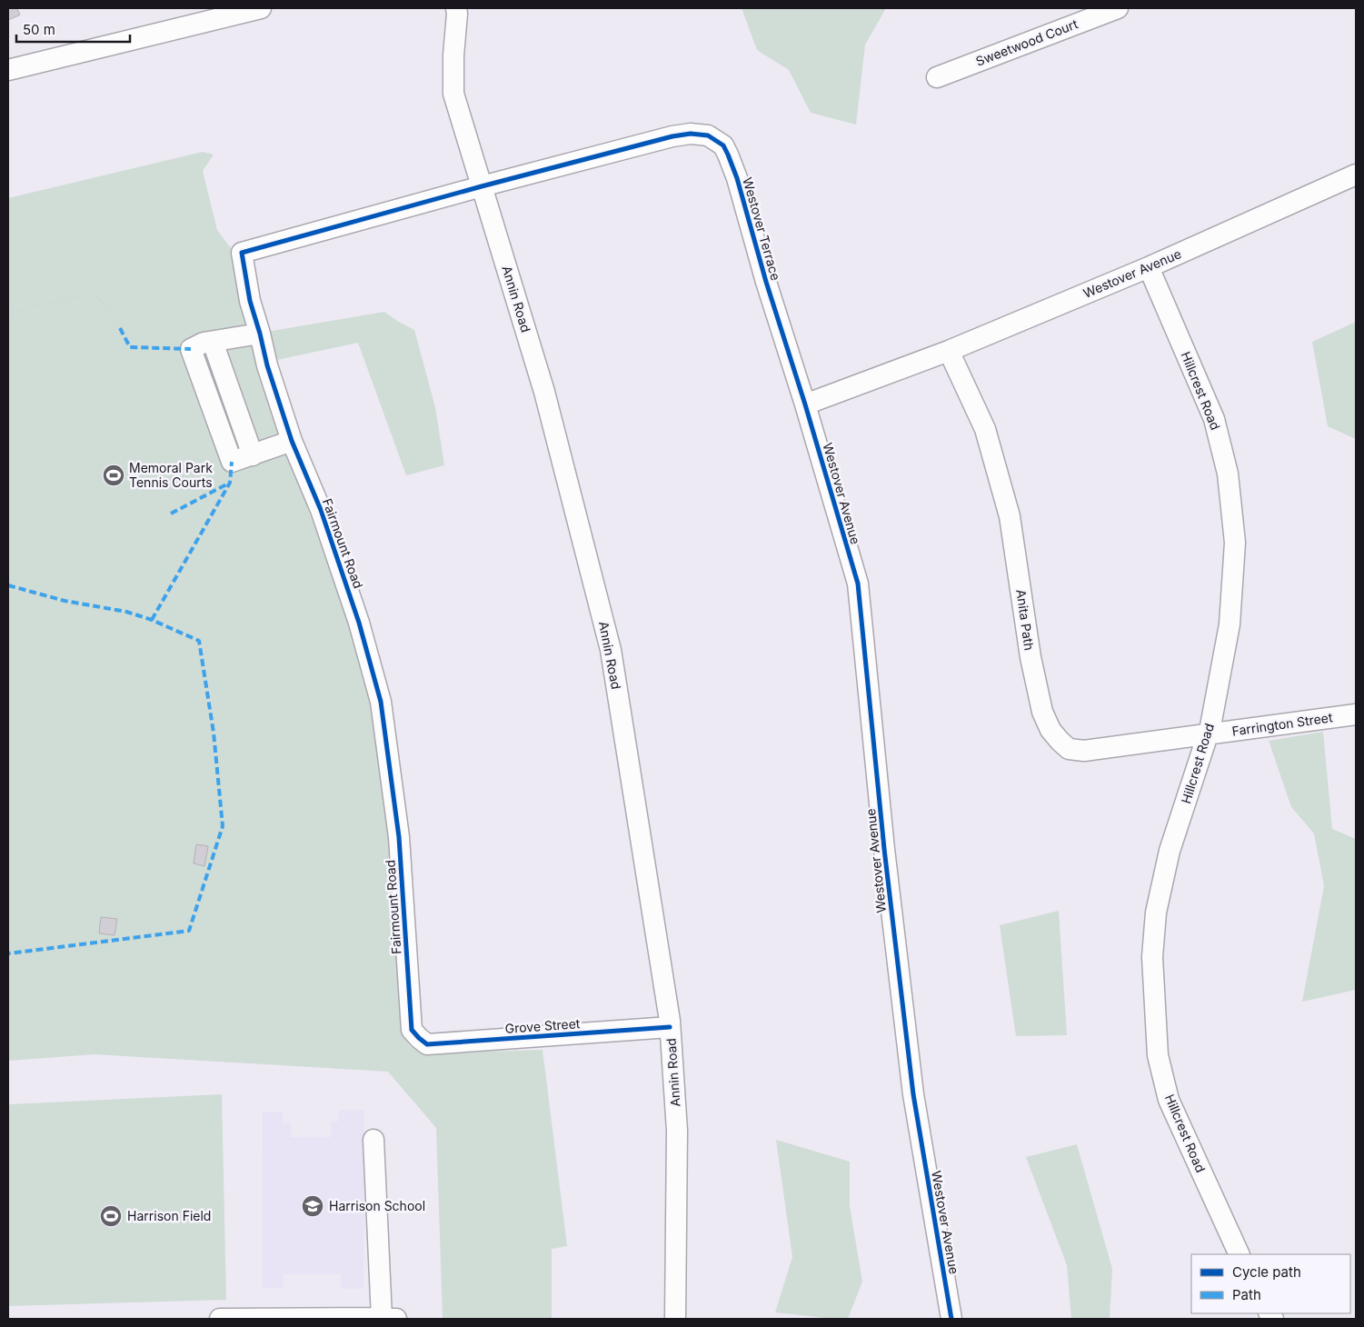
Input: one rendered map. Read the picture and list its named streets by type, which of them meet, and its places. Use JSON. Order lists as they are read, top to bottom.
{
  "streets": {
    "street": [
      "Sweetwood Court",
      "Westover Terrace",
      "Westover Avenue",
      "Annin Road",
      "Hillcrest Road",
      "Fairmount Road",
      "Anita Path",
      "Farrington Street",
      "Grove Street"
    ]
  },
  "crossings": [
    ["Westover Terrace", "Westover Avenue"],
    ["Westover Terrace", "Annin Road"],
    ["Westover Terrace", "Fairmount Road"],
    ["Westover Avenue", "Hillcrest Road"],
    ["Westover Avenue", "Anita Path"],
    ["Annin Road", "Fairmount Road"],
    ["Annin Road", "Grove Street"],
    ["Hillcrest Road", "Anita Path"],
    ["Hillcrest Road", "Farrington Street"],
    ["Fairmount Road", "Grove Street"],
    ["Anita Path", "Farrington Street"]
  ],
  "places": {
    "sports": ["Memoral Park Tennis Courts", "Harrison Field"],
    "school or university": ["Harrison School"]
  },
  "legend": ["Cycle path", "Path"],
  "scale_bar": "50 m"
}
